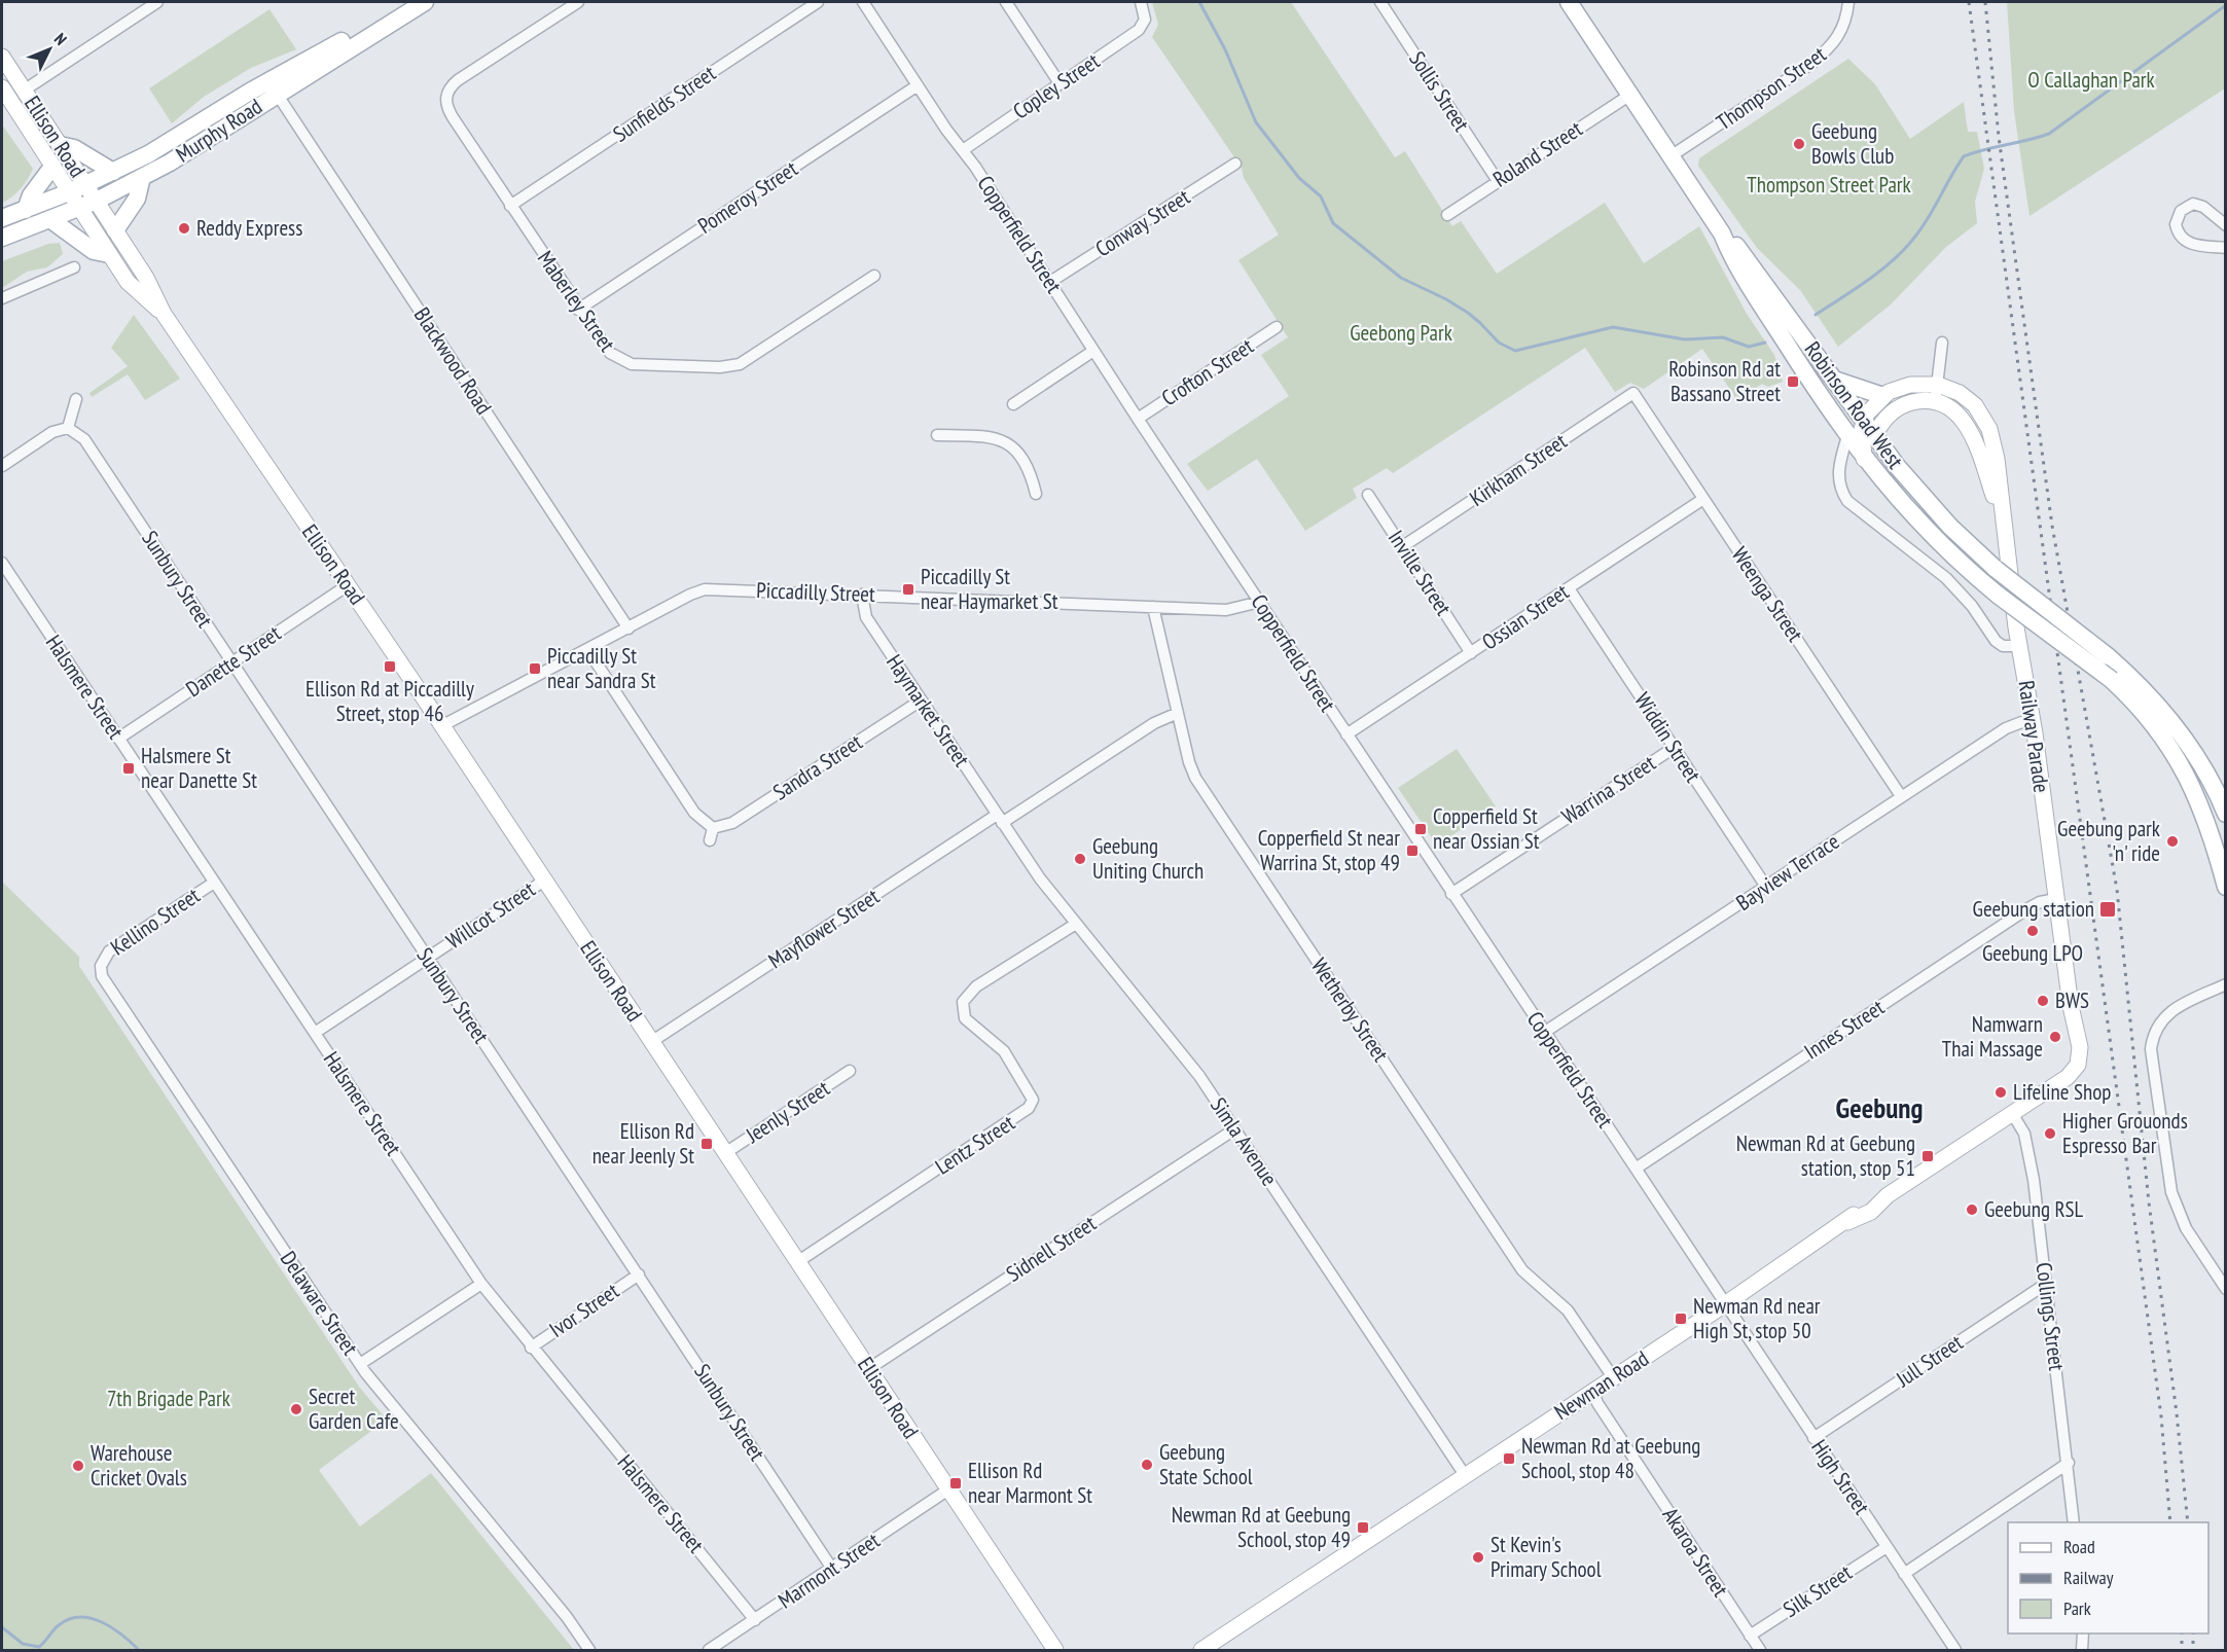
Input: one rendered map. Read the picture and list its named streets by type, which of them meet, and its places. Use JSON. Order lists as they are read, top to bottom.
{
  "streets": {
    "main road": [
      "Murphy Road",
      "Ellison Road",
      "Robinson Road West",
      "Railway Parade",
      "Newman Road"
    ],
    "street": [
      "Copley Street",
      "Thompson Street",
      "Sollis Street",
      "Sunfields Street",
      "Roland Street",
      "Pomeroy Street",
      "Conway Street",
      "Copperfield Street",
      "Maberley Street",
      "Blackwood Road",
      "Crofton Street",
      "Kirkham Street",
      "Inville Street",
      "Sunbury Street",
      "Piccadilly Street",
      "Weenga Street",
      "Ossian Street",
      "Danette Street",
      "Halsmere Street",
      "Haymarket Street",
      "Widdin Street",
      "Sandra Street",
      "Warrina Street",
      "Bayview Terrace",
      "Willcot Street",
      "Kellino Street",
      "Mayflower Street",
      "Wetherby Street",
      "Innes Street",
      "Jeenly Street",
      "Simla Avenue",
      "Lentz Street",
      "Sidnell Street",
      "Delaware Street",
      "Ivor Street",
      "Collings Street",
      "Jull Street",
      "High Street",
      "Akaroa Street",
      "Marmont Street",
      "Silk Street"
    ]
  },
  "crossings": [
    ["Copley Street", "Copperfield Street"],
    ["Thompson Street", "Robinson Road West"],
    ["Sollis Street", "Roland Street"],
    ["Sunfields Street", "Maberley Street"],
    ["Murphy Road", "Ellison Road"],
    ["Murphy Road", "Blackwood Road"],
    ["Ellison Road", "Piccadilly Street"],
    ["Ellison Road", "Danette Street"],
    ["Ellison Road", "Willcot Street"],
    ["Ellison Road", "Mayflower Street"],
    ["Ellison Road", "Jeenly Street"],
    ["Ellison Road", "Lentz Street"],
    ["Ellison Road", "Sidnell Street"],
    ["Ellison Road", "Marmont Street"],
    ["Roland Street", "Robinson Road West"],
    ["Pomeroy Street", "Copperfield Street"],
    ["Pomeroy Street", "Maberley Street"],
    ["Conway Street", "Copperfield Street"],
    ["Copperfield Street", "Crofton Street"],
    ["Copperfield Street", "Piccadilly Street"],
    ["Copperfield Street", "Ossian Street"],
    ["Copperfield Street", "Warrina Street"],
    ["Copperfield Street", "Bayview Terrace"],
    ["Copperfield Street", "Innes Street"],
    ["Copperfield Street", "Newman Road"],
    ["Copperfield Street", "High Street"],
    ["Blackwood Road", "Piccadilly Street"],
    ["Robinson Road West", "Railway Parade"],
    ["Kirkham Street", "Inville Street"],
    ["Kirkham Street", "Weenga Street"],
    ["Inville Street", "Ossian Street"],
    ["Sunbury Street", "Danette Street"],
    ["Sunbury Street", "Willcot Street"],
    ["Sunbury Street", "Ivor Street"],
    ["Sunbury Street", "Marmont Street"],
    ["Piccadilly Street", "Haymarket Street"],
    ["Piccadilly Street", "Wetherby Street"],
    ["Weenga Street", "Ossian Street"],
    ["Weenga Street", "Bayview Terrace"],
    ["Ossian Street", "Widdin Street"],
    ["Danette Street", "Halsmere Street"],
    ["Halsmere Street", "Willcot Street"],
    ["Halsmere Street", "Kellino Street"],
    ["Halsmere Street", "Ivor Street"],
    ["Halsmere Street", "Marmont Street"],
    ["Haymarket Street", "Sandra Street"],
    ["Haymarket Street", "Mayflower Street"],
    ["Haymarket Street", "Simla Avenue"],
    ["Railway Parade", "Bayview Terrace"],
    ["Railway Parade", "Innes Street"],
    ["Railway Parade", "Newman Road"],
    ["Widdin Street", "Warrina Street"],
    ["Widdin Street", "Bayview Terrace"],
    ["Kellino Street", "Delaware Street"],
    ["Mayflower Street", "Wetherby Street"],
    ["Mayflower Street", "Simla Avenue"],
    ["Wetherby Street", "Newman Road"],
    ["Simla Avenue", "Lentz Street"],
    ["Simla Avenue", "Sidnell Street"],
    ["Simla Avenue", "Newman Road"],
    ["Collings Street", "Jull Street"],
    ["Collings Street", "Newman Road"],
    ["Jull Street", "High Street"],
    ["Newman Road", "High Street"],
    ["Newman Road", "Akaroa Street"],
    ["High Street", "Silk Street"],
    ["Akaroa Street", "Silk Street"]
  ],
  "districts": ["Geebung"],
  "parks": [
    "O Callaghan Park",
    "Thompson Street Park",
    "Geebong Park",
    "7th Brigade Park"
  ],
  "places": {
    "other": [
      "Geebung Bowls Club",
      "Reddy Express",
      "Geebung park 'n' ride",
      "Geebung Uniting Church",
      "Geebung LPO",
      "BWS",
      "Namwarn Thai Massage",
      "Lifeline Shop",
      "Higher Grouonds Espresso Bar",
      "Geebung RSL",
      "Secret Garden Cafe",
      "Geebung State School",
      "Warehouse Cricket Ovals",
      "St Kevin's Primary School"
    ],
    "transit": [
      "Robinson Rd at Bassano Street",
      "Piccadilly St near Haymarket St",
      "Ellison Rd at Piccadilly Street, stop 46",
      "Piccadilly St near Sandra St",
      "Halsmere St near Danette St",
      "Copperfield St near Ossian St",
      "Copperfield St near Warrina St, stop 49",
      "Geebung station",
      "Ellison Rd near Jeenly St",
      "Newman Rd at Geebung station, stop 51",
      "Newman Rd near High St, stop 50",
      "Newman Rd at Geebung School, stop 48",
      "Ellison Rd near Marmont St",
      "Newman Rd at Geebung School, stop 49"
    ]
  },
  "legend": ["Road", "Railway", "Park"],
  "north": "top right"
}
